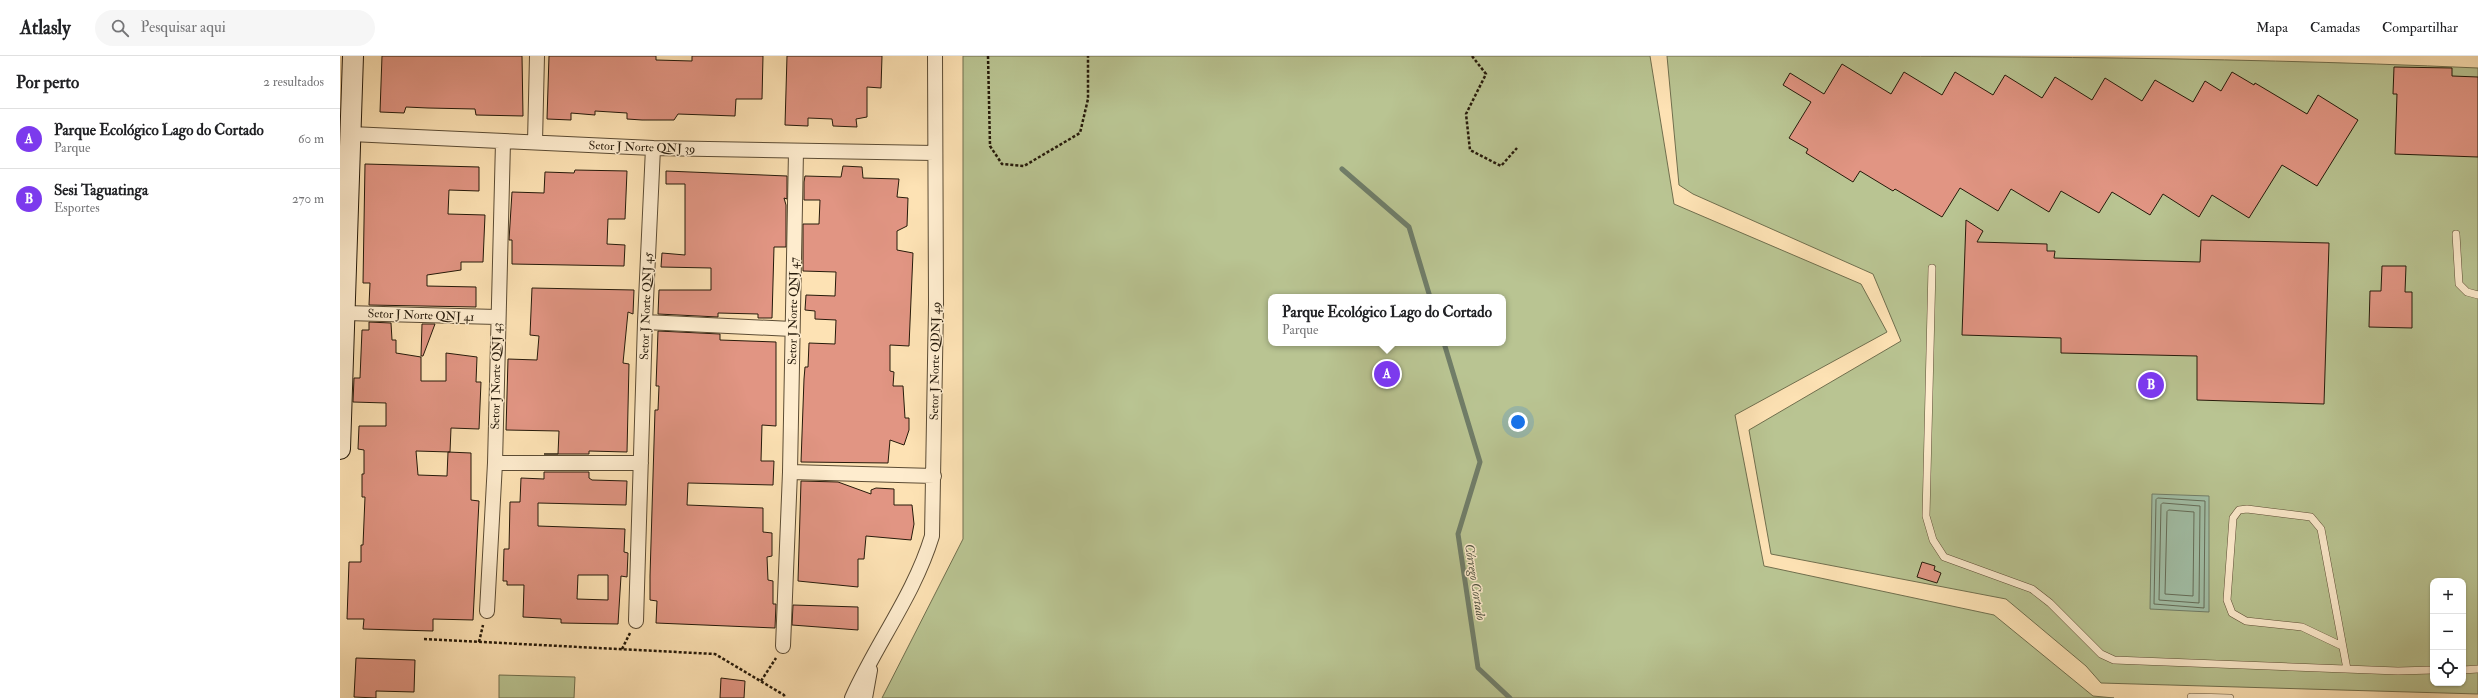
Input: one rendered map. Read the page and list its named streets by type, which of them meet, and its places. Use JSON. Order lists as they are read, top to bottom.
{
  "streets": {
    "street": [
      "Setor J Norte QNJ 39",
      "Setor J Norte QNJ 45",
      "Setor J Norte QNJ 47",
      "Setor J Norte QNJ 41",
      "Setor J Norte QDNJ 49",
      "Setor J Norte QNJ 43"
    ]
  },
  "crossings": [
    ["Setor J Norte QNJ 39", "Setor J Norte QNJ 45"],
    ["Setor J Norte QNJ 39", "Setor J Norte QNJ 47"],
    ["Setor J Norte QNJ 39", "Setor J Norte QDNJ 49"],
    ["Setor J Norte QNJ 39", "Setor J Norte QNJ 43"],
    ["Setor J Norte QNJ 41", "Setor J Norte QNJ 43"]
  ],
  "water": ["Córrego Cortado"],
  "page": {
    "header": "Atlasly",
    "search": "Pesquisar aqui",
    "nav": ["Mapa", "Camadas", "Compartilhar"],
    "heading": ["Por perto", "2 resultados"],
    "list": [
      {
        "mark": "A",
        "name": "Parque Ecológico Lago do Cortado",
        "note": "Parque",
        "value": "60 m"
      },
      {
        "mark": "B",
        "name": "Sesi Taguatinga",
        "note": "Esportes",
        "value": "270 m"
      }
    ],
    "popup": ["Parque Ecológico Lago do Cortado", "Parque"],
    "pins": ["A", "B"],
    "map_buttons": ["+", "−"]
  }
}
